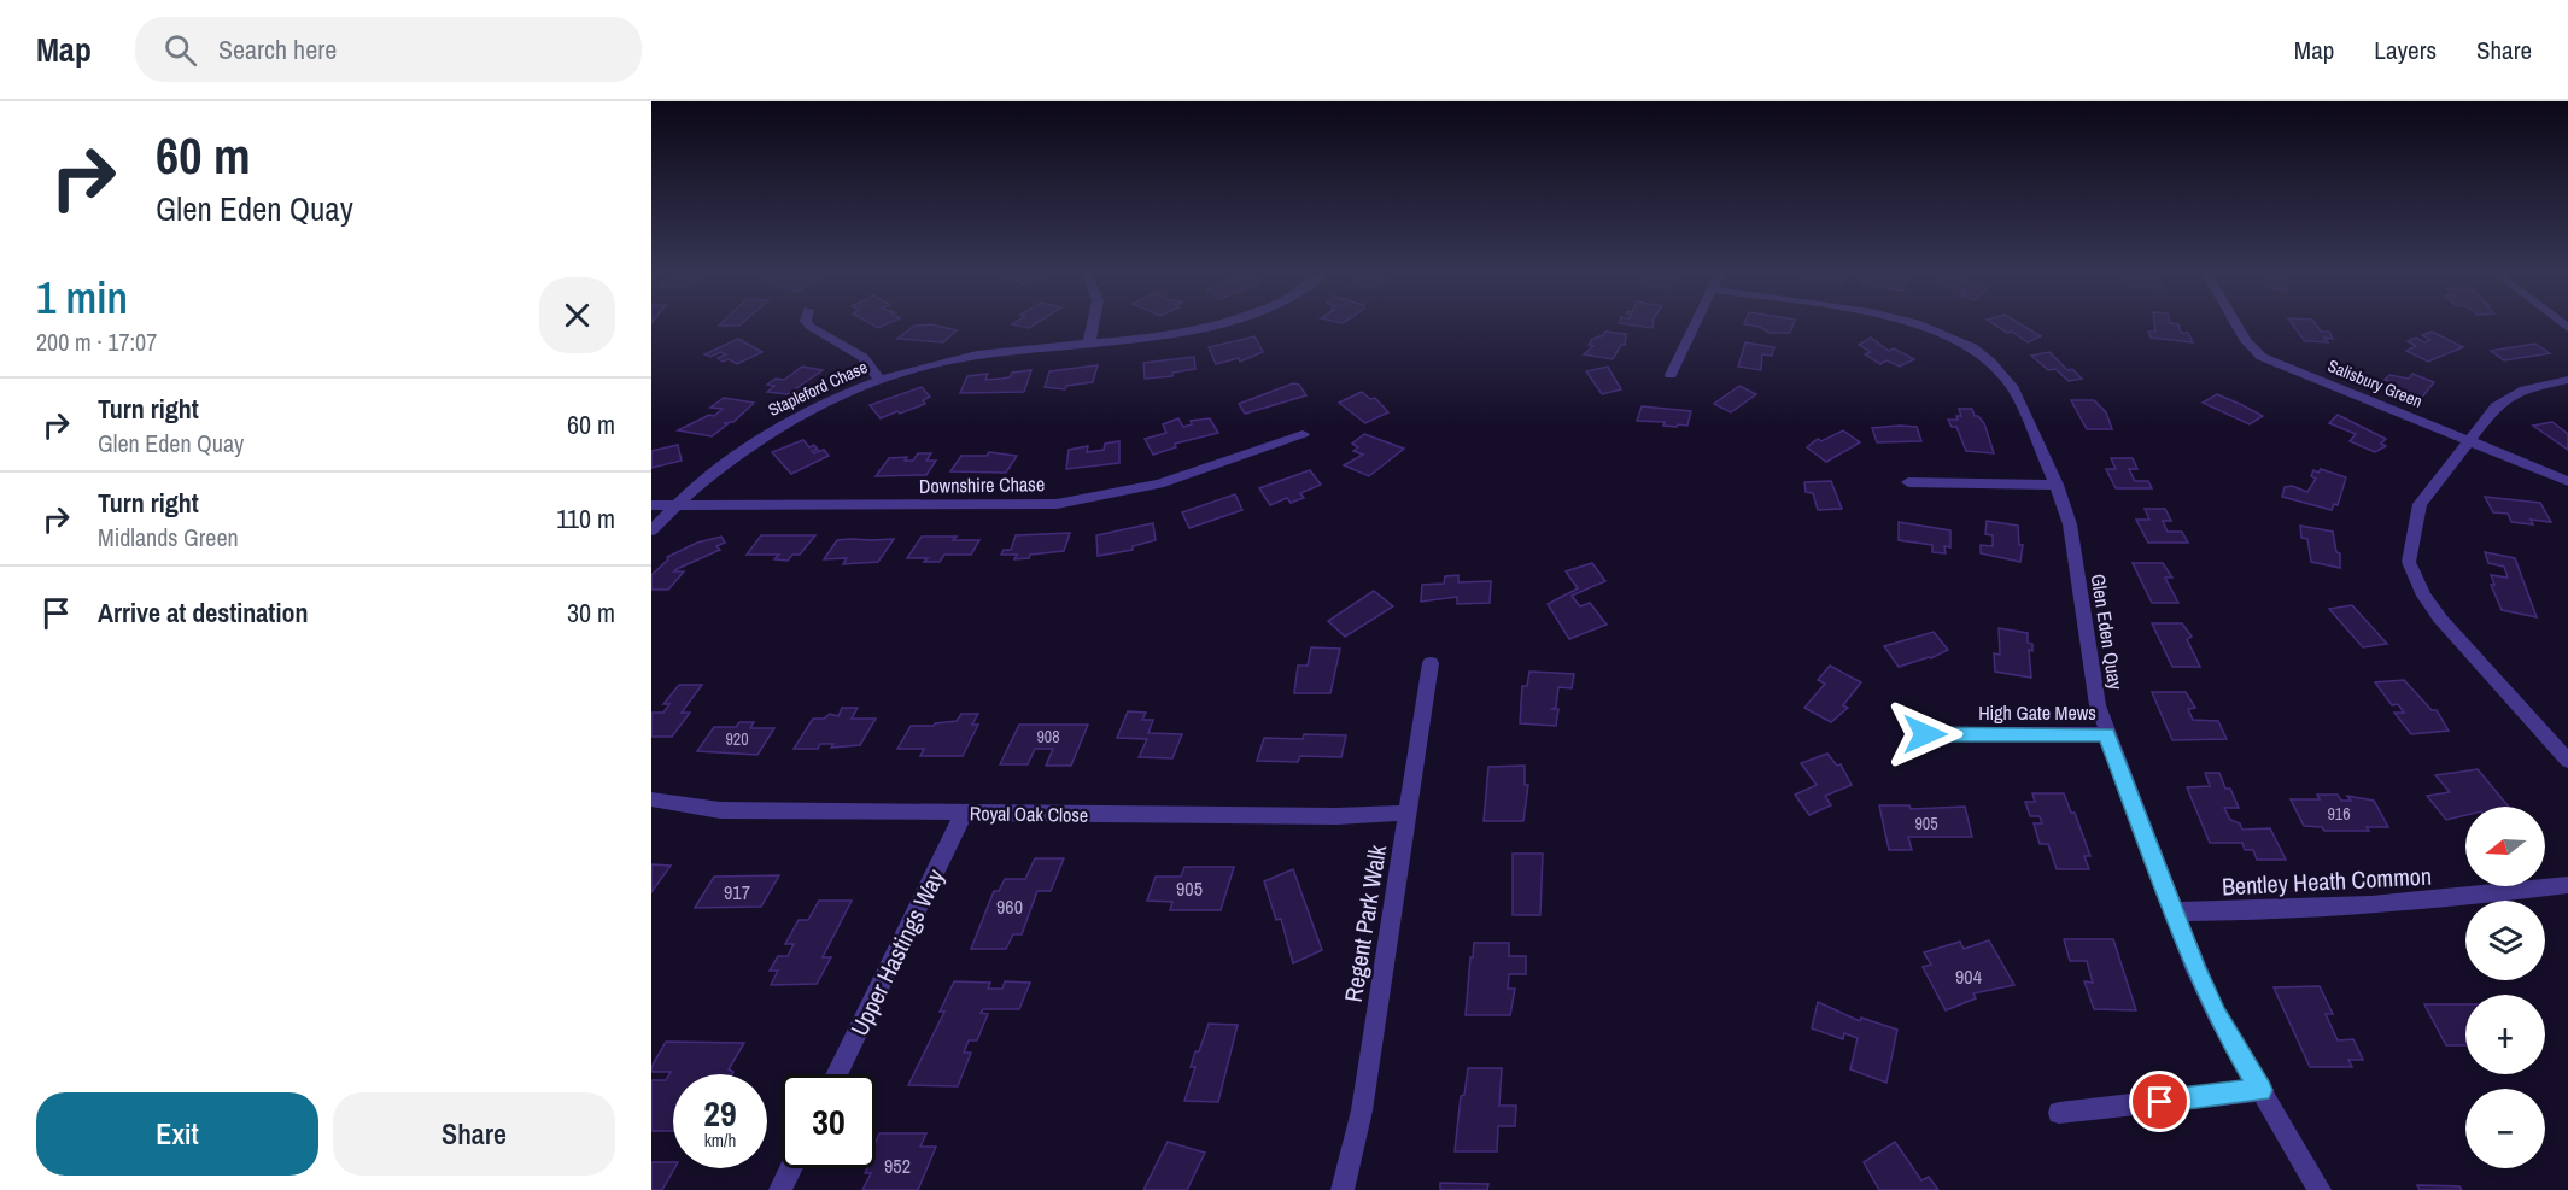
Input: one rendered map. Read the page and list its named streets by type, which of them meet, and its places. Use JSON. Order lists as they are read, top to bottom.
{
  "streets": {
    "street": [
      "Salisbury Green",
      "Stapleford Chase",
      "Downshire Chase",
      "Glen Eden Quay",
      "High Gate Mews",
      "Royal Oak Close",
      "Bentley Heath Common",
      "Regent Park Walk",
      "Upper Hastings Way"
    ]
  },
  "crossings": [
    ["Stapleford Chase", "Downshire Chase"],
    ["Glen Eden Quay", "High Gate Mews"],
    ["Glen Eden Quay", "Bentley Heath Common"],
    ["Royal Oak Close", "Regent Park Walk"],
    ["Royal Oak Close", "Upper Hastings Way"]
  ],
  "house_numbers": [
    "908",
    "920",
    "916",
    "905",
    "905",
    "917",
    "960",
    "904",
    "952"
  ],
  "north": "left",
  "page": {
    "header": "Map",
    "search": "Search here",
    "nav": ["Map", "Layers", "Share"],
    "turn": ["60 m", "Glen Eden Quay"],
    "heading": ["1 min", "200 m · 17:07"],
    "list": [
      {
        "name": "Turn right",
        "note": "Glen Eden Quay",
        "value": "60 m"
      },
      {
        "name": "Turn right",
        "note": "Midlands Green",
        "value": "110 m"
      },
      {
        "name": "Arrive at destination",
        "value": "30 m"
      }
    ],
    "map_buttons": ["+", "−"],
    "speed": "29 km/h",
    "limit": "30",
    "buttons": ["Exit", "Share"]
  }
}
